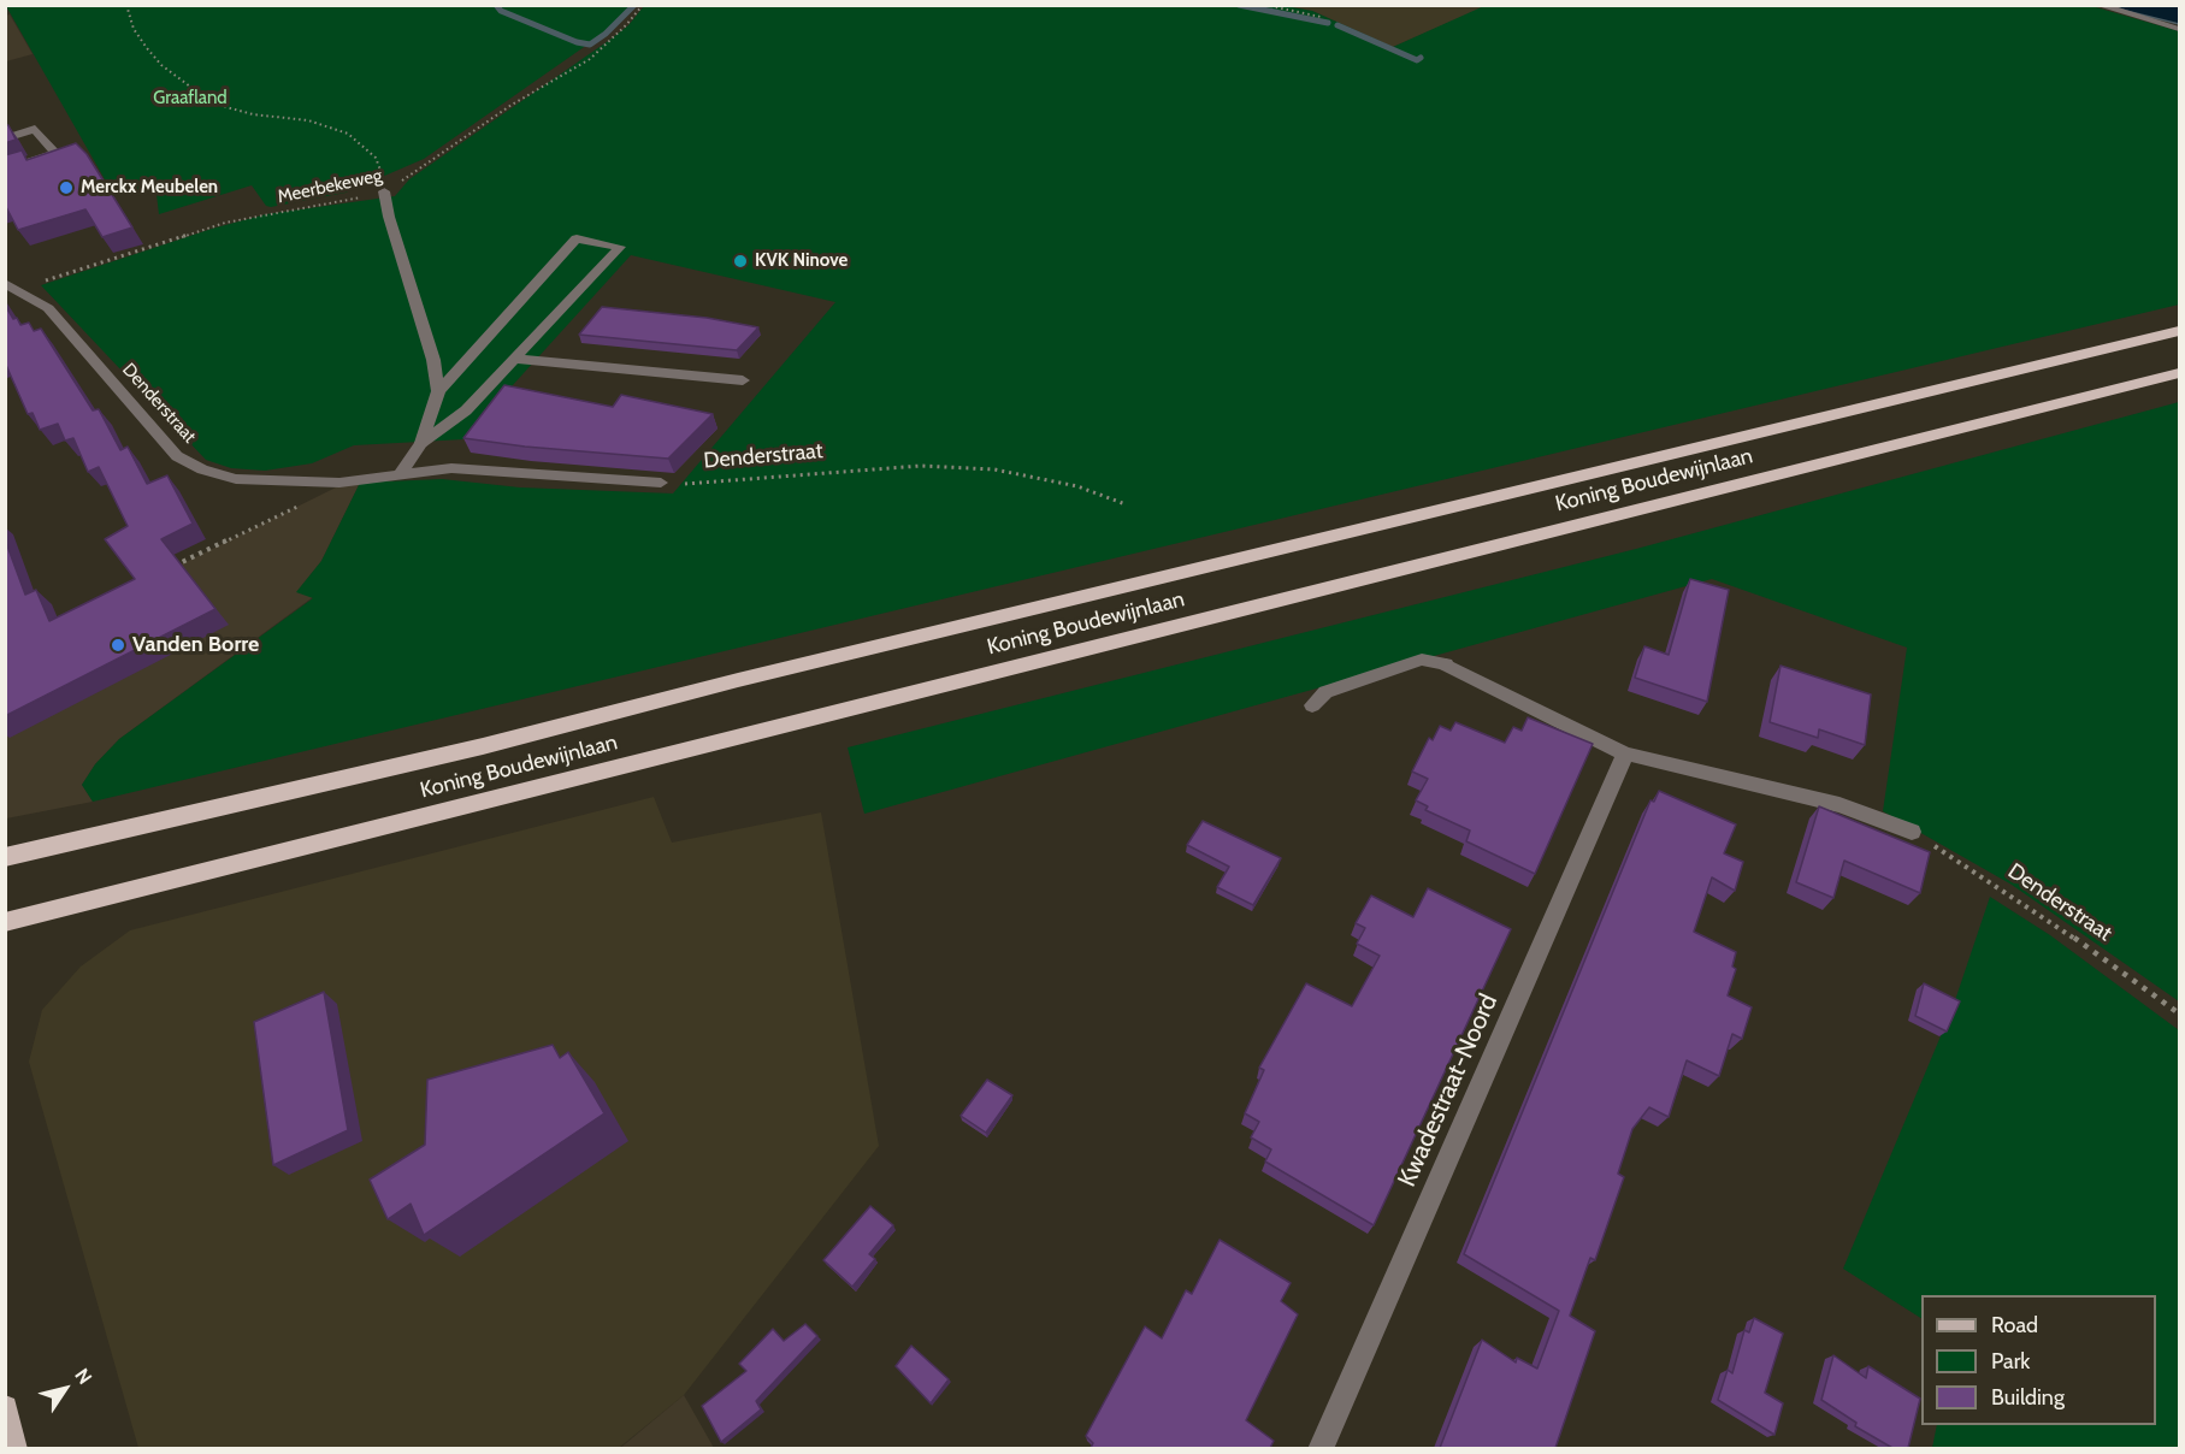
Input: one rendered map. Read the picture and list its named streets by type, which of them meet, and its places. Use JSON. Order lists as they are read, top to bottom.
{
  "streets": {
    "highway": ["Koning Boudewijnlaan"],
    "street": ["Denderstraat", "Kwadestraat-Noord"],
    "path": ["Meerbekeweg"]
  },
  "crossings": [
    ["Meerbekeweg", "Denderstraat"]
  ],
  "parks": ["Graafland"],
  "places": ["Merckx Meubelen", "KVK Ninove", "Vanden Borre"],
  "legend": ["Road", "Park", "Building"],
  "north": "top right"
}
